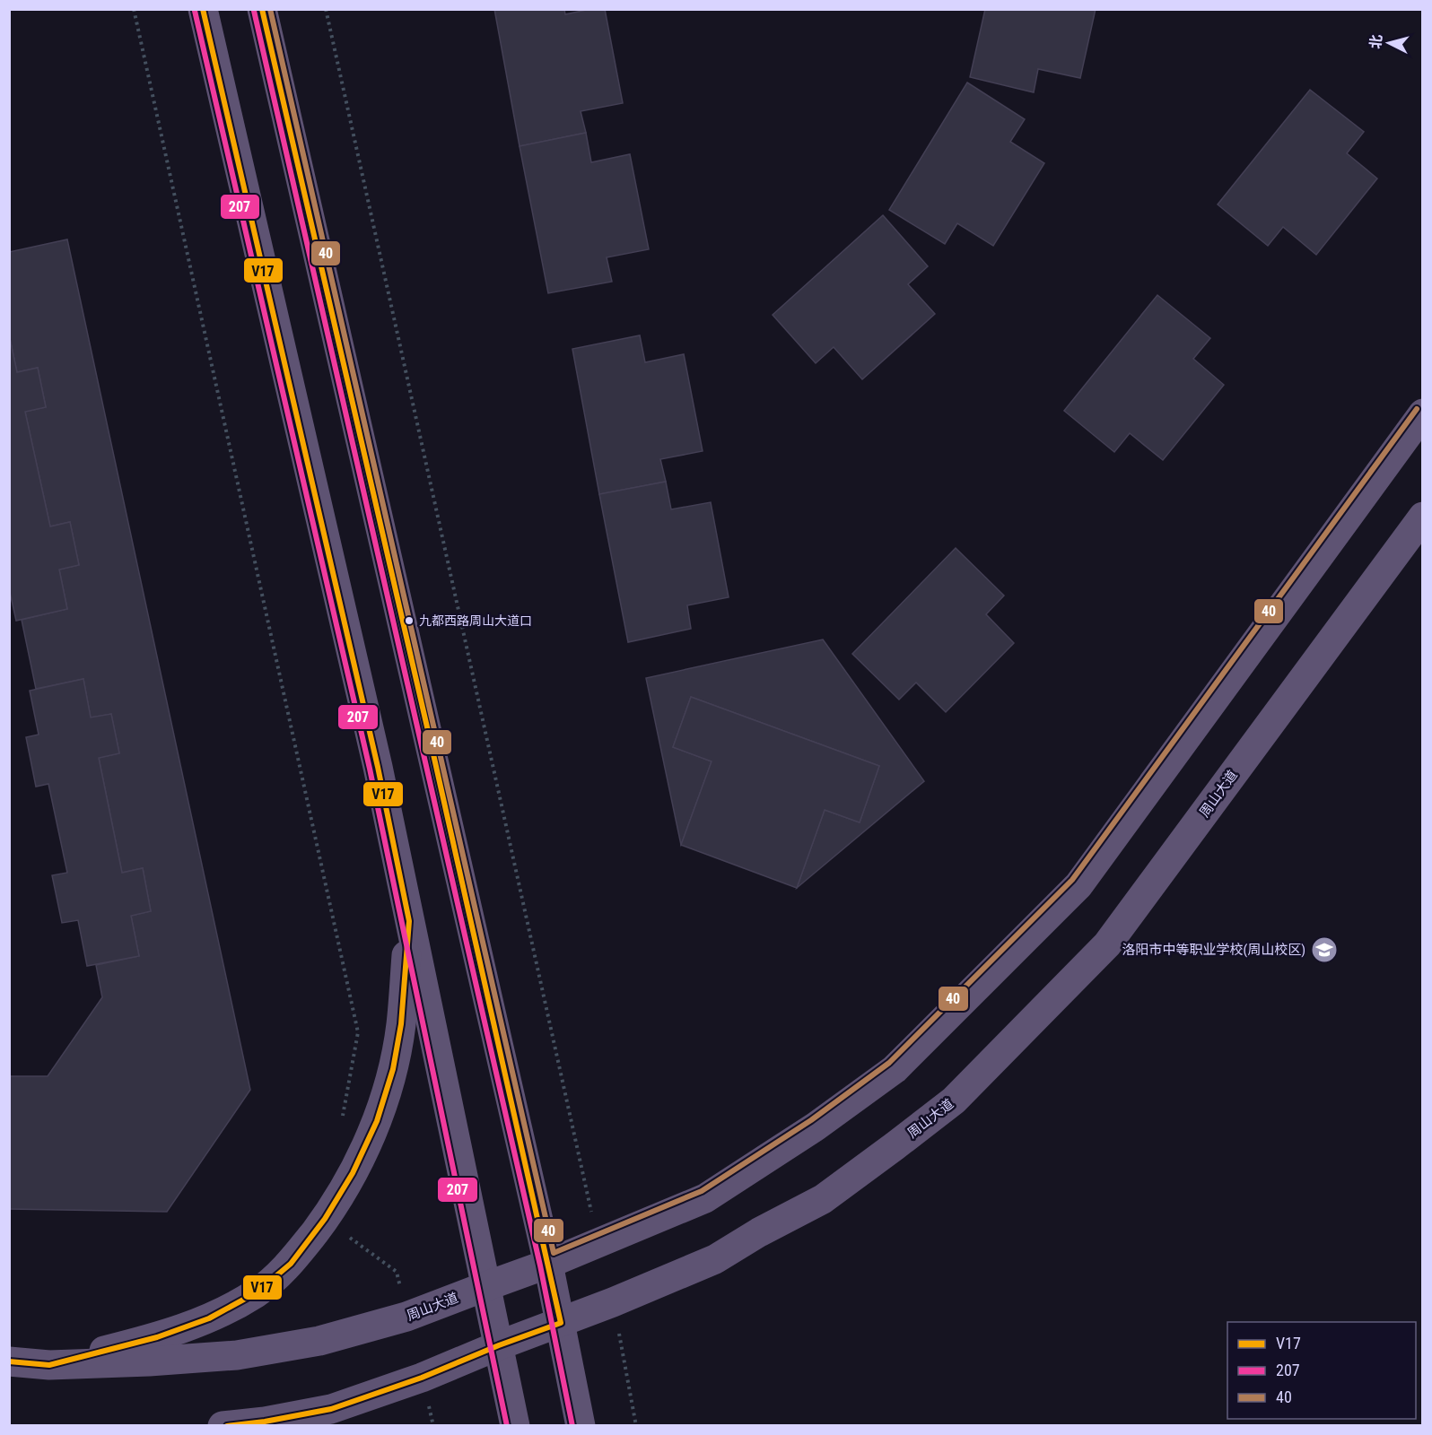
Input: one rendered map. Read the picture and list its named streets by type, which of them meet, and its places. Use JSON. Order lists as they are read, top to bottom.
{
  "streets": {
    "main road": ["周山大道"]
  },
  "places": {
    "other": ["九都西路周山大道口"],
    "school or university": ["洛阳市中等职业学校(周山校区)"]
  },
  "lines": ["transit line V17", "transit line 40", "transit line 207"],
  "legend": ["V17", "207", "40"],
  "north": "left"
}
